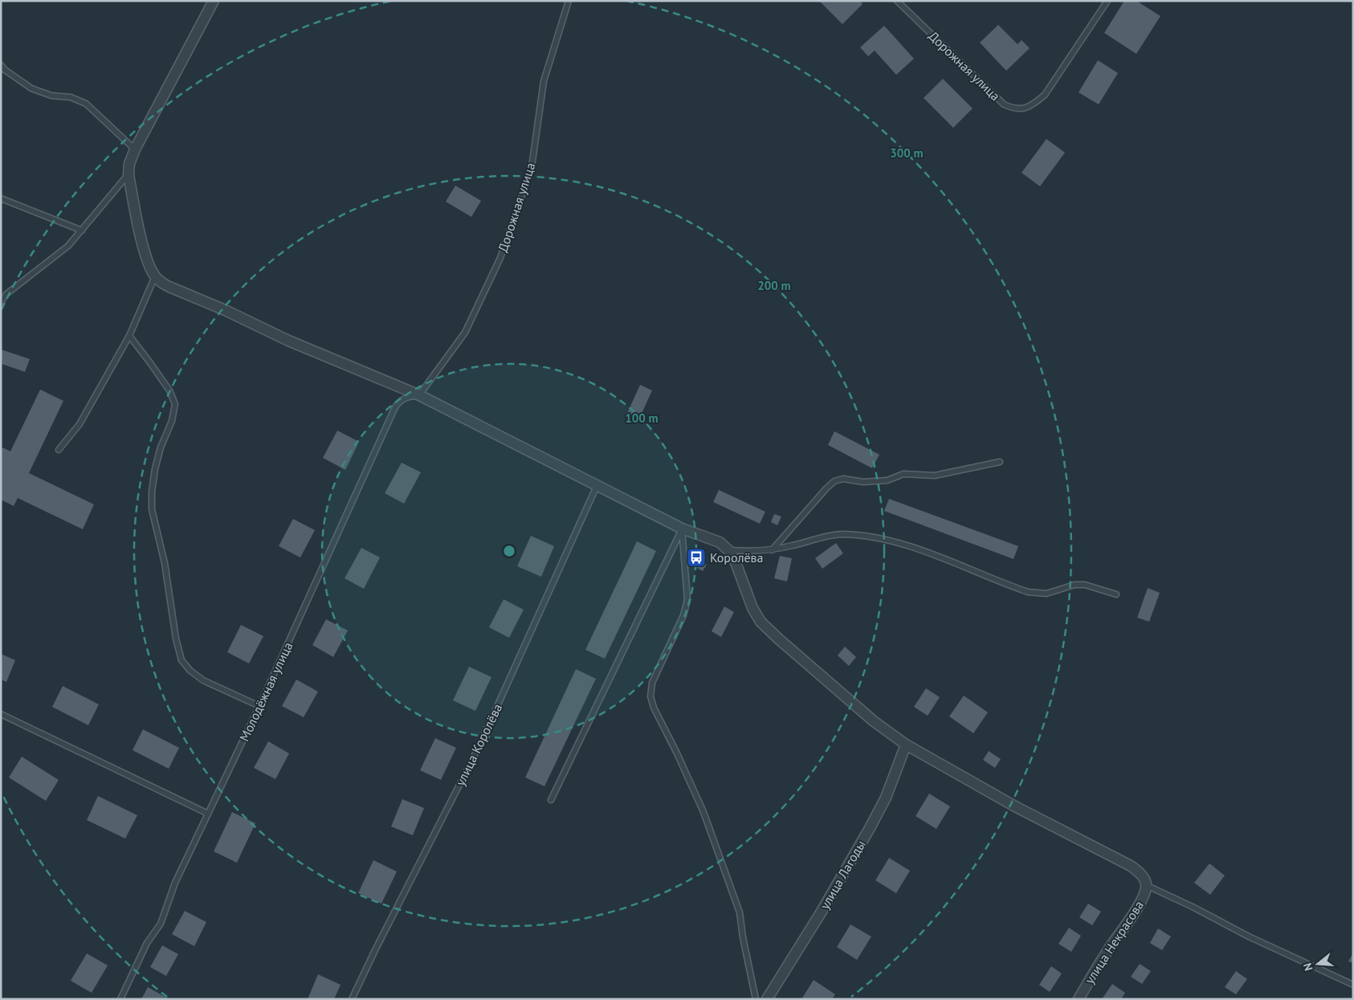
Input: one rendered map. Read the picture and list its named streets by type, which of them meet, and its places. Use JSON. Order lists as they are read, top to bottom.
{
  "streets": {
    "street": ["улица Лагоды", "улица Некрасова"],
    "lane": ["Дорожная улица", "Молодёжная улица", "улица Королёва"]
  },
  "crossings": [
    ["Дорожная улица", "Молодёжная улица"]
  ],
  "places": {
    "bus stop": ["Королёва"]
  },
  "north": "left",
  "rings": ["300 m", "200 m", "100 m"]
}
